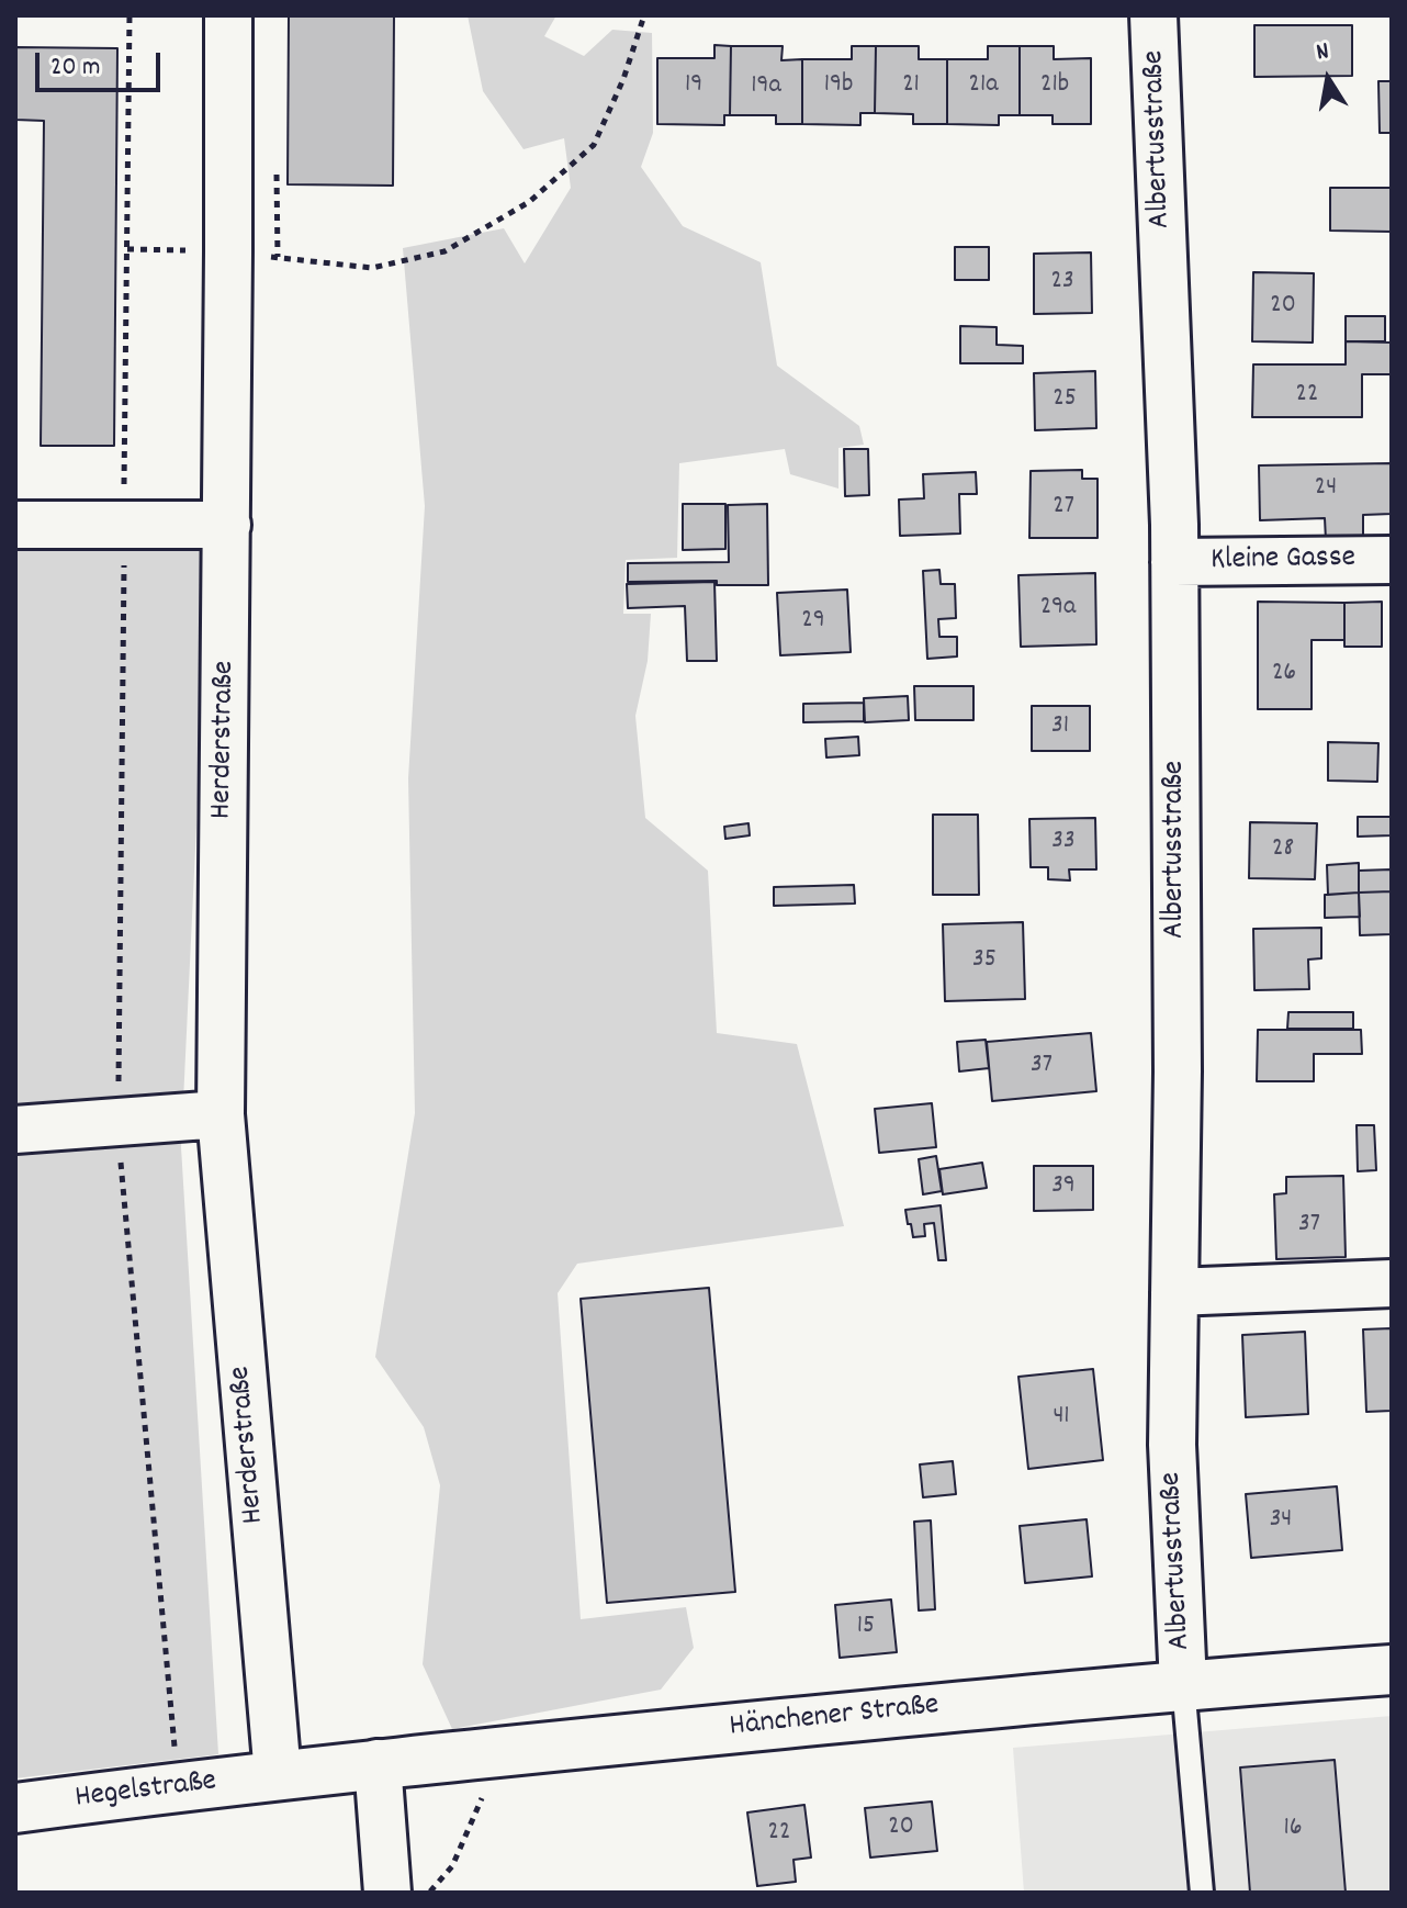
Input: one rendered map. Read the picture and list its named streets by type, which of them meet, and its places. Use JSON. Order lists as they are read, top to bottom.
{
  "streets": {
    "street": [
      "Albertusstraße",
      "Kleine Gasse",
      "Herderstraße",
      "Hänchener Straße",
      "Hegelstraße"
    ]
  },
  "crossings": [
    ["Albertusstraße", "Kleine Gasse"],
    ["Albertusstraße", "Hänchener Straße"],
    ["Herderstraße", "Hänchener Straße"],
    ["Herderstraße", "Hegelstraße"],
    ["Hänchener Straße", "Hegelstraße"]
  ],
  "house_numbers": [
    "19",
    "19b",
    "21",
    "21a",
    "21b",
    "19a",
    "23",
    "20",
    "22",
    "25",
    "24",
    "27",
    "29a",
    "29",
    "26",
    "31",
    "33",
    "28",
    "35",
    "37",
    "39",
    "37",
    "41",
    "34",
    "15",
    "20",
    "16",
    "22"
  ],
  "scale_bar": "20 m",
  "north": "top"
}
